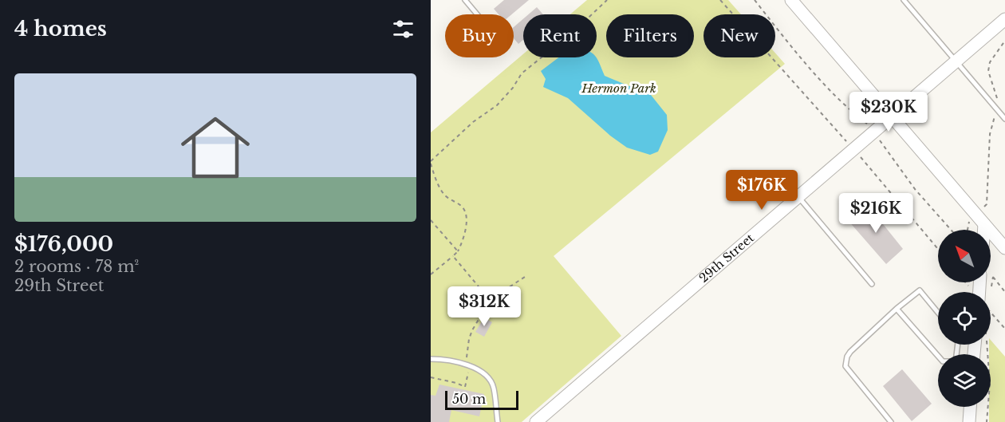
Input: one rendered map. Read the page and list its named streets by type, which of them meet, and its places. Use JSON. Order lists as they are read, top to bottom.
{
  "streets": {
    "street": ["29th Street"]
  },
  "parks": ["Hermon Park"],
  "scale_bar": "50 m",
  "north": "top left",
  "page": {
    "heading": "4 homes",
    "chip": [
      "Buy",
      "Rent",
      "Filters",
      "New"
    ],
    "list": [
      {
        "name": "$176,000",
        "note": "2 rooms · 78 m² · 29th Street"
      }
    ],
    "price": [
      "$230K",
      "$176K",
      "$216K",
      "$312K"
    ],
    "scale": "50 m"
  }
}
